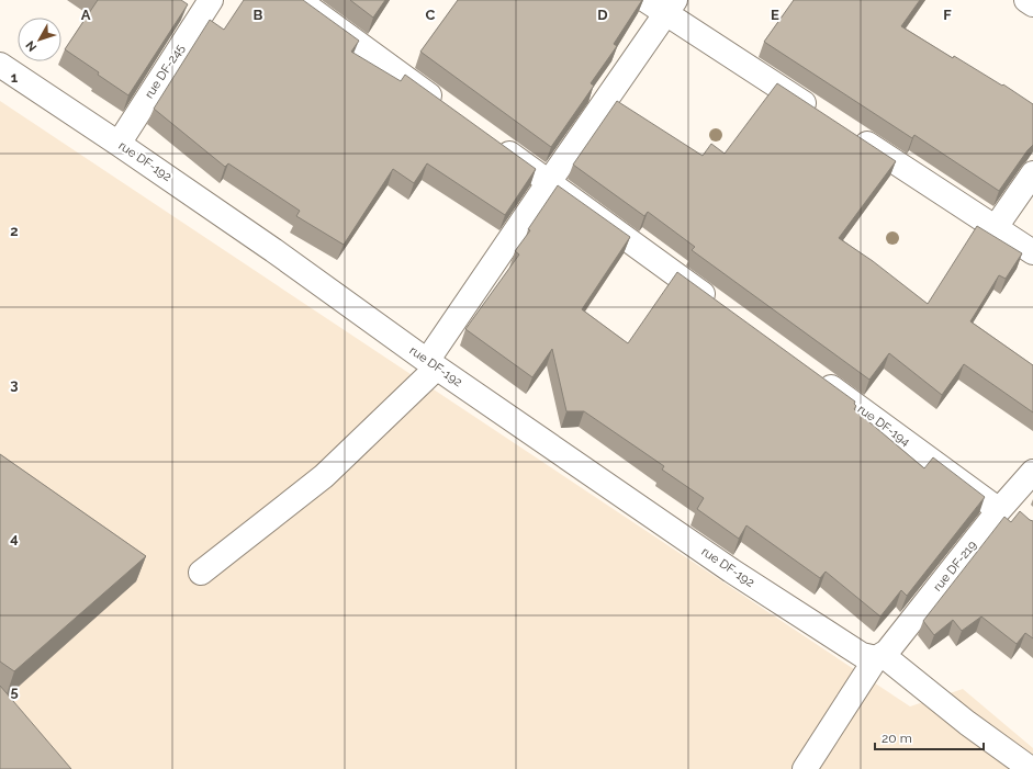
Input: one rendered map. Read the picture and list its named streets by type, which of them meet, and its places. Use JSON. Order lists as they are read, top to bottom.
{
  "streets": {
    "street": [
      "rue DF-245",
      "rue DF-192",
      "rue DF-194",
      "rue DF-219"
    ]
  },
  "crossings": [
    ["rue DF-245", "rue DF-192"],
    ["rue DF-192", "rue DF-219"],
    ["rue DF-194", "rue DF-219"]
  ],
  "scale_bar": "20 m",
  "north": "bottom left",
  "grid": {
    "columns": [
      "A",
      "B",
      "C",
      "D",
      "E",
      "F"
    ],
    "rows": [
      "1",
      "2",
      "3",
      "4",
      "5"
    ]
  }
}
